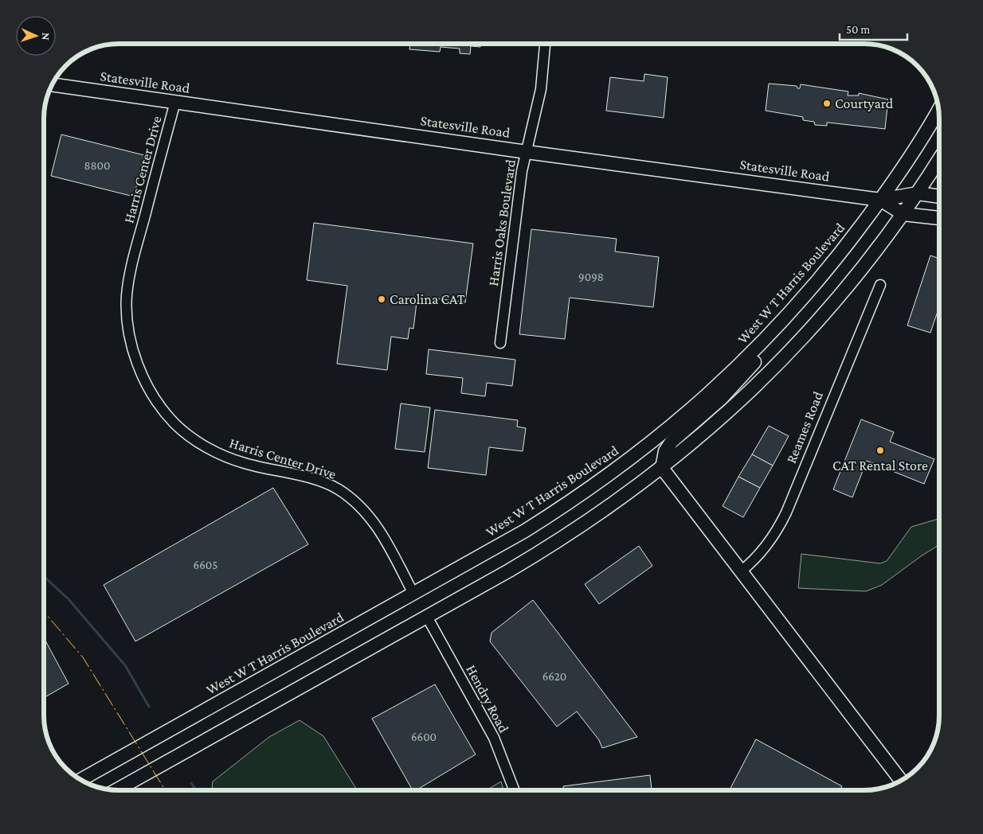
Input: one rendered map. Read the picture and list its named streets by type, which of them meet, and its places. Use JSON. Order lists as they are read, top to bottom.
{
  "streets": {
    "main road": ["Statesville Road", "West W T Harris Boulevard"],
    "street": [
      "Harris Center Drive",
      "Harris Oaks Boulevard",
      "Reames Road",
      "Hendry Road"
    ]
  },
  "crossings": [
    ["Statesville Road", "Harris Center Drive"],
    ["Statesville Road", "Harris Oaks Boulevard"],
    ["Statesville Road", "West W T Harris Boulevard"],
    ["Harris Center Drive", "West W T Harris Boulevard"]
  ],
  "places": ["Courtyard", "Carolina CAT", "CAT Rental Store"],
  "house_numbers": [
    "8800",
    "9098",
    "6605",
    "6620",
    "6600"
  ],
  "scale_bar": "50 m",
  "north": "right"
}
